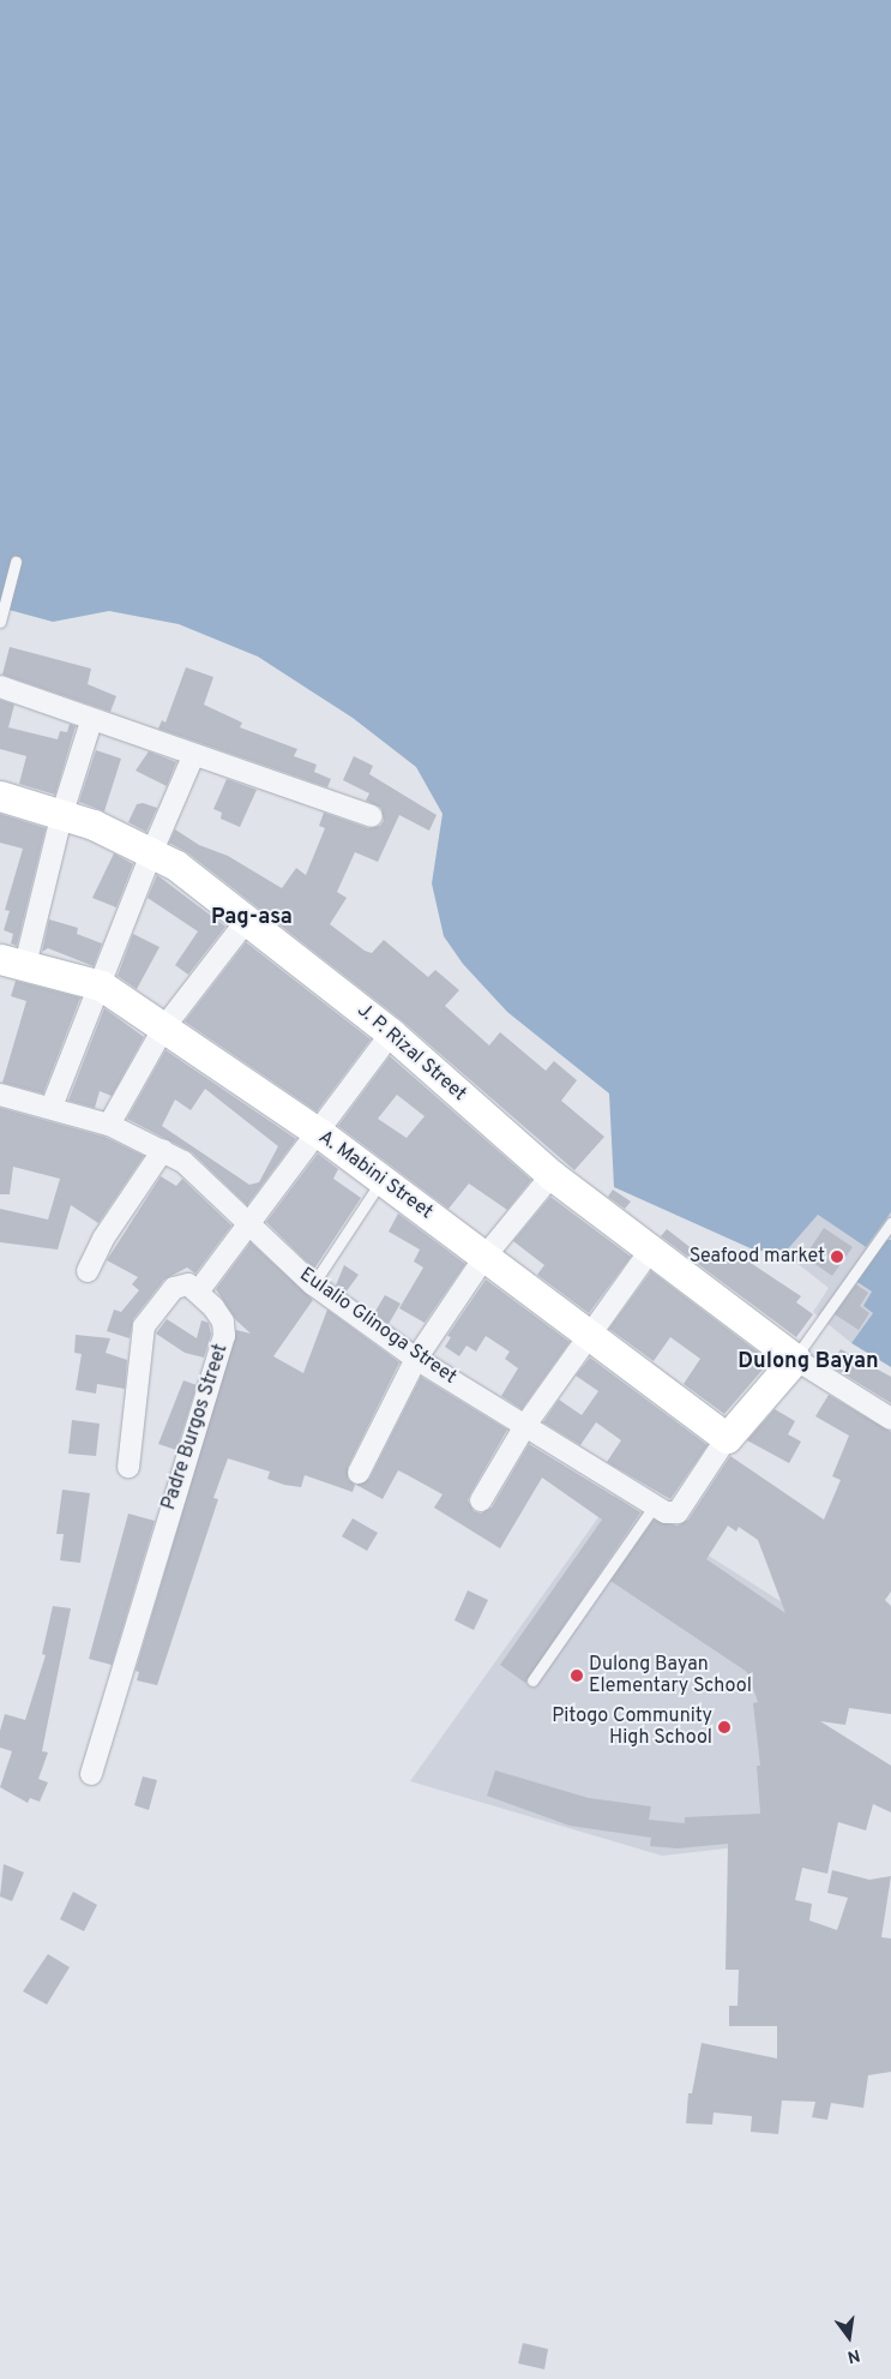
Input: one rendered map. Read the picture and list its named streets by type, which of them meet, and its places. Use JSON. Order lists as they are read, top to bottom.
{
  "streets": {
    "street": [
      "J. P. Rizal Street",
      "A. Mabini Street",
      "Eulalio Glinoga Street",
      "Padre Burgos Street"
    ]
  },
  "districts": ["Pag-asa", "Dulong Bayan"],
  "places": ["Seafood market", "Dulong Bayan Elementary School", "Pitogo Community High School"],
  "north": "bottom"
}
